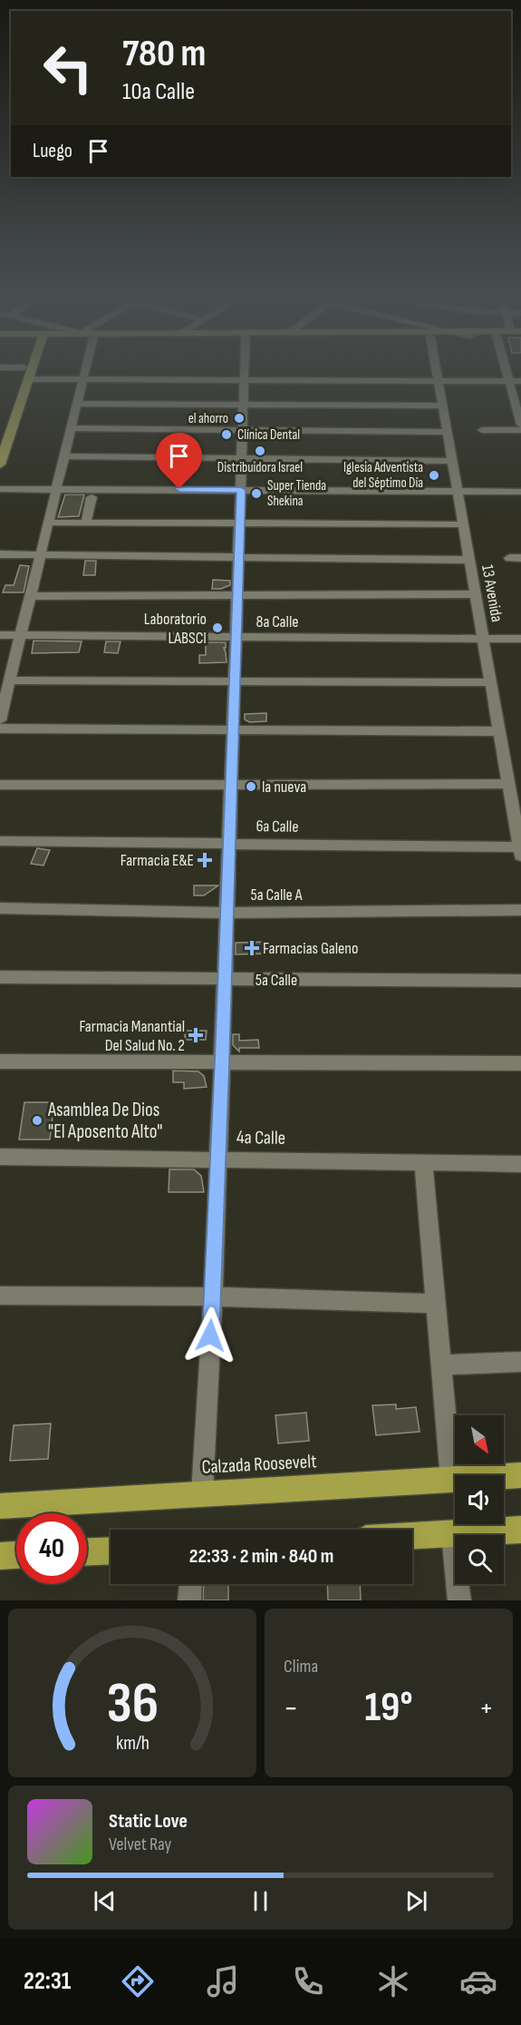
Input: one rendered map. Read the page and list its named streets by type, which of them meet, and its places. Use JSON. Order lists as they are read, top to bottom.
{
  "streets": {
    "highway": ["Calzada Roosevelt"],
    "street": [
      "13 Avenida",
      "8a Calle",
      "6a Calle",
      "5a Calle A",
      "5a Calle",
      "4a Calle"
    ]
  },
  "crossings": [
    ["13 Avenida", "8a Calle"],
    ["13 Avenida", "6a Calle"]
  ],
  "places": {
    "other": [
      "el ahorro",
      "Clínica Dental",
      "Distribuidora Israel",
      "Iglesia Adventista del Séptimo Día",
      "Super Tienda Shekina",
      "Laboratorio LABSCI",
      "la nueva",
      "Asamblea De Dios \"El Aposento Alto\""
    ],
    "health": ["Farmacia E&E", "Farmacias Galeno", "Farmacia Manantial Del Salud No. 2"]
  },
  "north": "bottom right",
  "page": {
    "turn": ["780 m", "10a Calle"],
    "then": "Luego",
    "limit": "40",
    "trip": "22:33 · 2 min · 840 m",
    "tile": "Clima",
    "heat": ["−", "19°", "+"],
    "song": ["Static Love", "Velvet Ray"],
    "tabs": "22:31",
    "gauge": ["36", "km/h"]
  }
}
